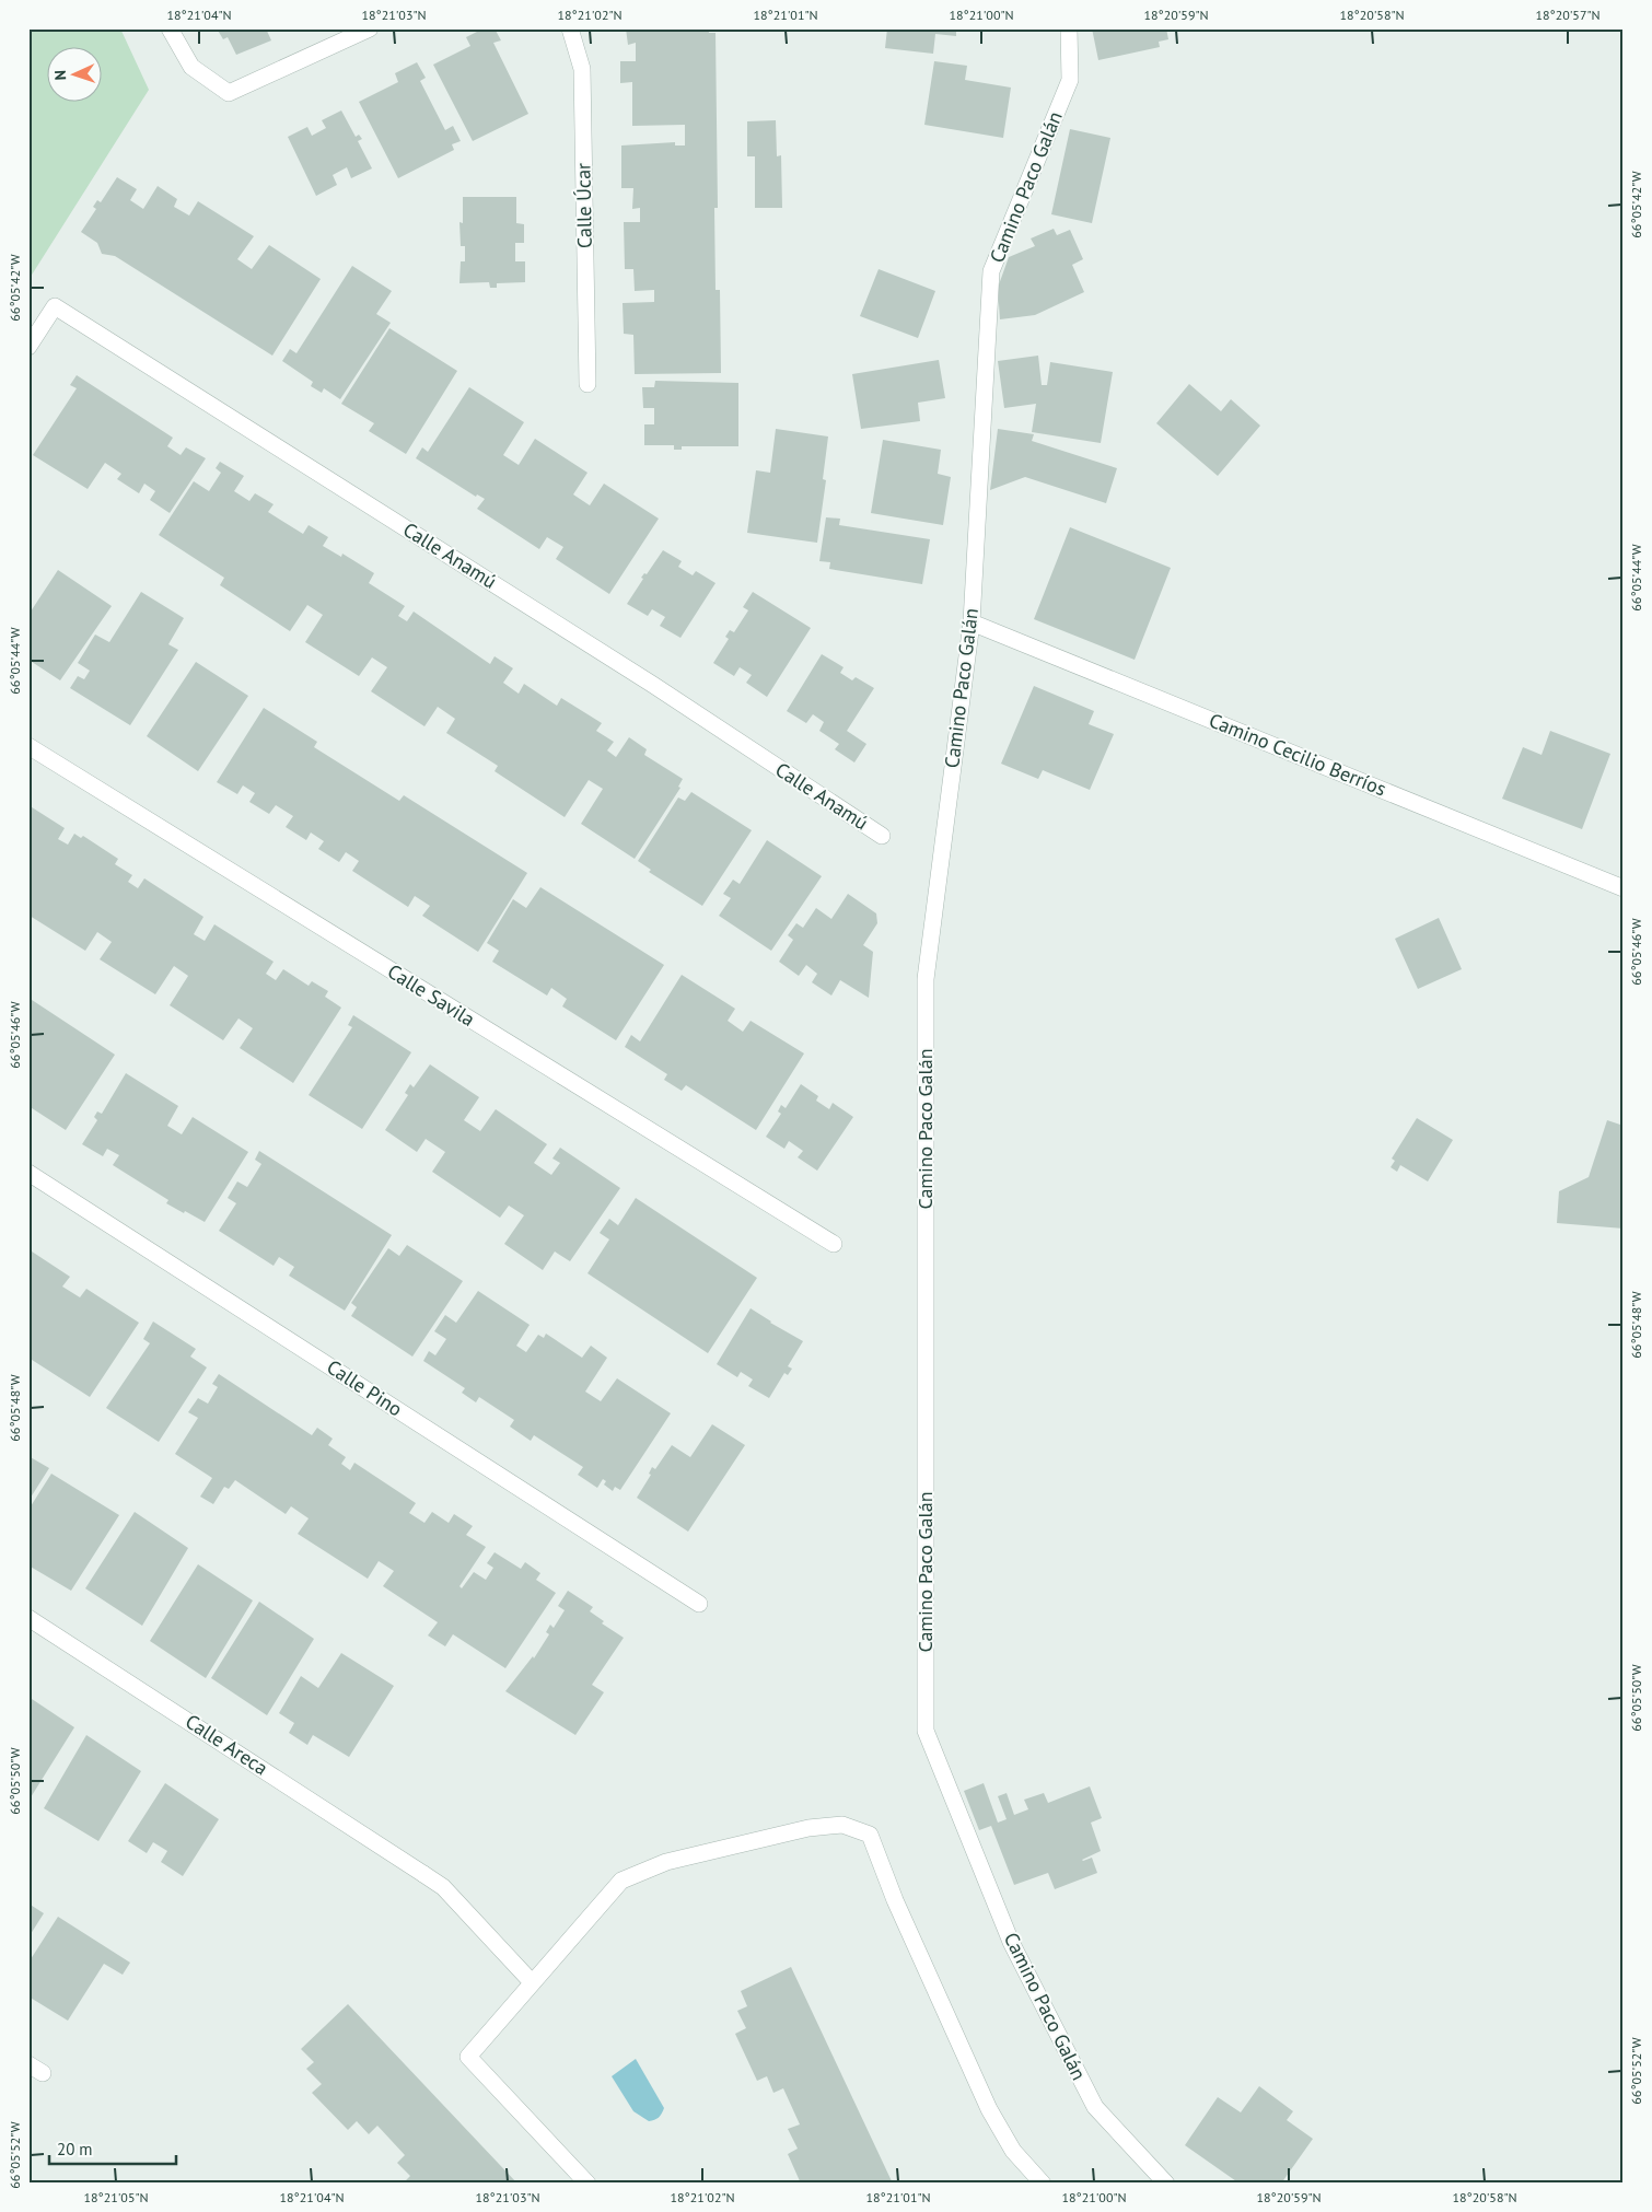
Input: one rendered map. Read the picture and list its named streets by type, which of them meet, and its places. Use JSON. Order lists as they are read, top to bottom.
{
  "streets": {
    "street": [
      "Camino Paco Galán",
      "Calle Úcar",
      "Calle Anamú",
      "Camino Cecilio Berríos",
      "Calle Savila",
      "Calle Pino",
      "Calle Areca"
    ]
  },
  "crossings": [
    ["Camino Paco Galán", "Camino Cecilio Berríos"]
  ],
  "scale_bar": "20 m",
  "north": "left",
  "coordinates": [
    "18°21'04\"N",
    "18°21'03\"N",
    "18°21'02\"N",
    "18°21'01\"N",
    "18°21'00\"N",
    "18°20'59\"N",
    "18°20'58\"N",
    "18°20'57\"N",
    "66°05'42\"W",
    "66°05'44\"W",
    "66°05'46\"W",
    "66°05'48\"W",
    "66°05'50\"W",
    "66°05'52\"W",
    "18°21'05\"N"
  ]
}
